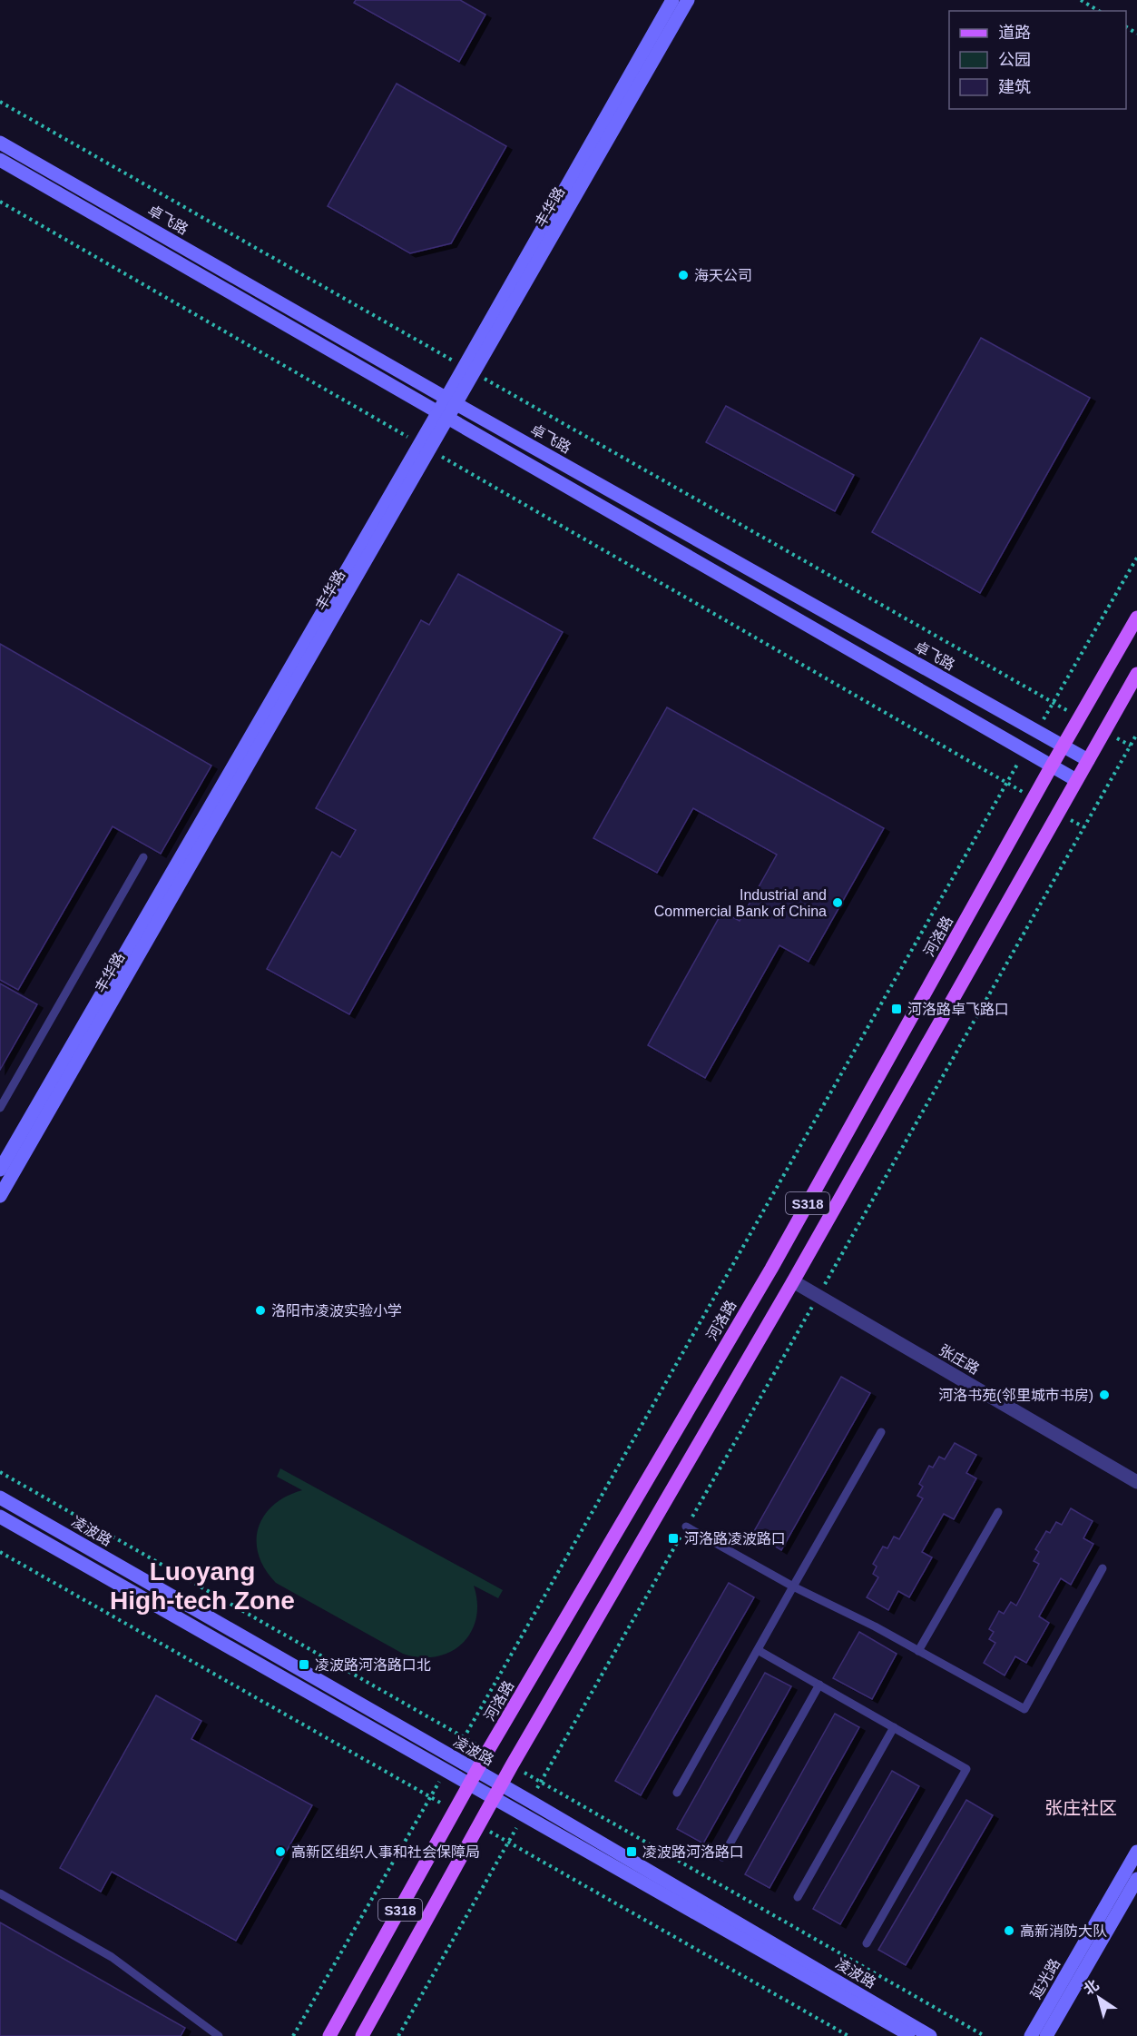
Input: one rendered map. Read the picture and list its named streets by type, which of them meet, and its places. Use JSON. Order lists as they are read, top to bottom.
{
  "streets": {
    "main road": ["河洛路", "S318"],
    "street": [
      "丰华路",
      "卓飞路",
      "张庄路",
      "凌波路",
      "延光路"
    ]
  },
  "crossings": [
    ["丰华路", "卓飞路"],
    ["卓飞路", "河洛路"],
    ["卓飞路", "S318"],
    ["河洛路", "凌波路"],
    ["S318", "张庄路"],
    ["S318", "凌波路"]
  ],
  "districts": ["Luoyang High-tech Zone", "张庄社区"],
  "places": {
    "other": [
      "海天公司",
      "Industrial and Commercial Bank of China",
      "洛阳市凌波实验小学",
      "河洛书苑(邻里城市书房)",
      "高新区组织人事和社会保障局",
      "高新消防大队"
    ],
    "transit": [
      "河洛路卓飞路口",
      "河洛路凌波路口",
      "凌波路河洛路口北",
      "凌波路河洛路口"
    ]
  },
  "legend": ["道路", "公园", "建筑"],
  "north": "top left"
}
